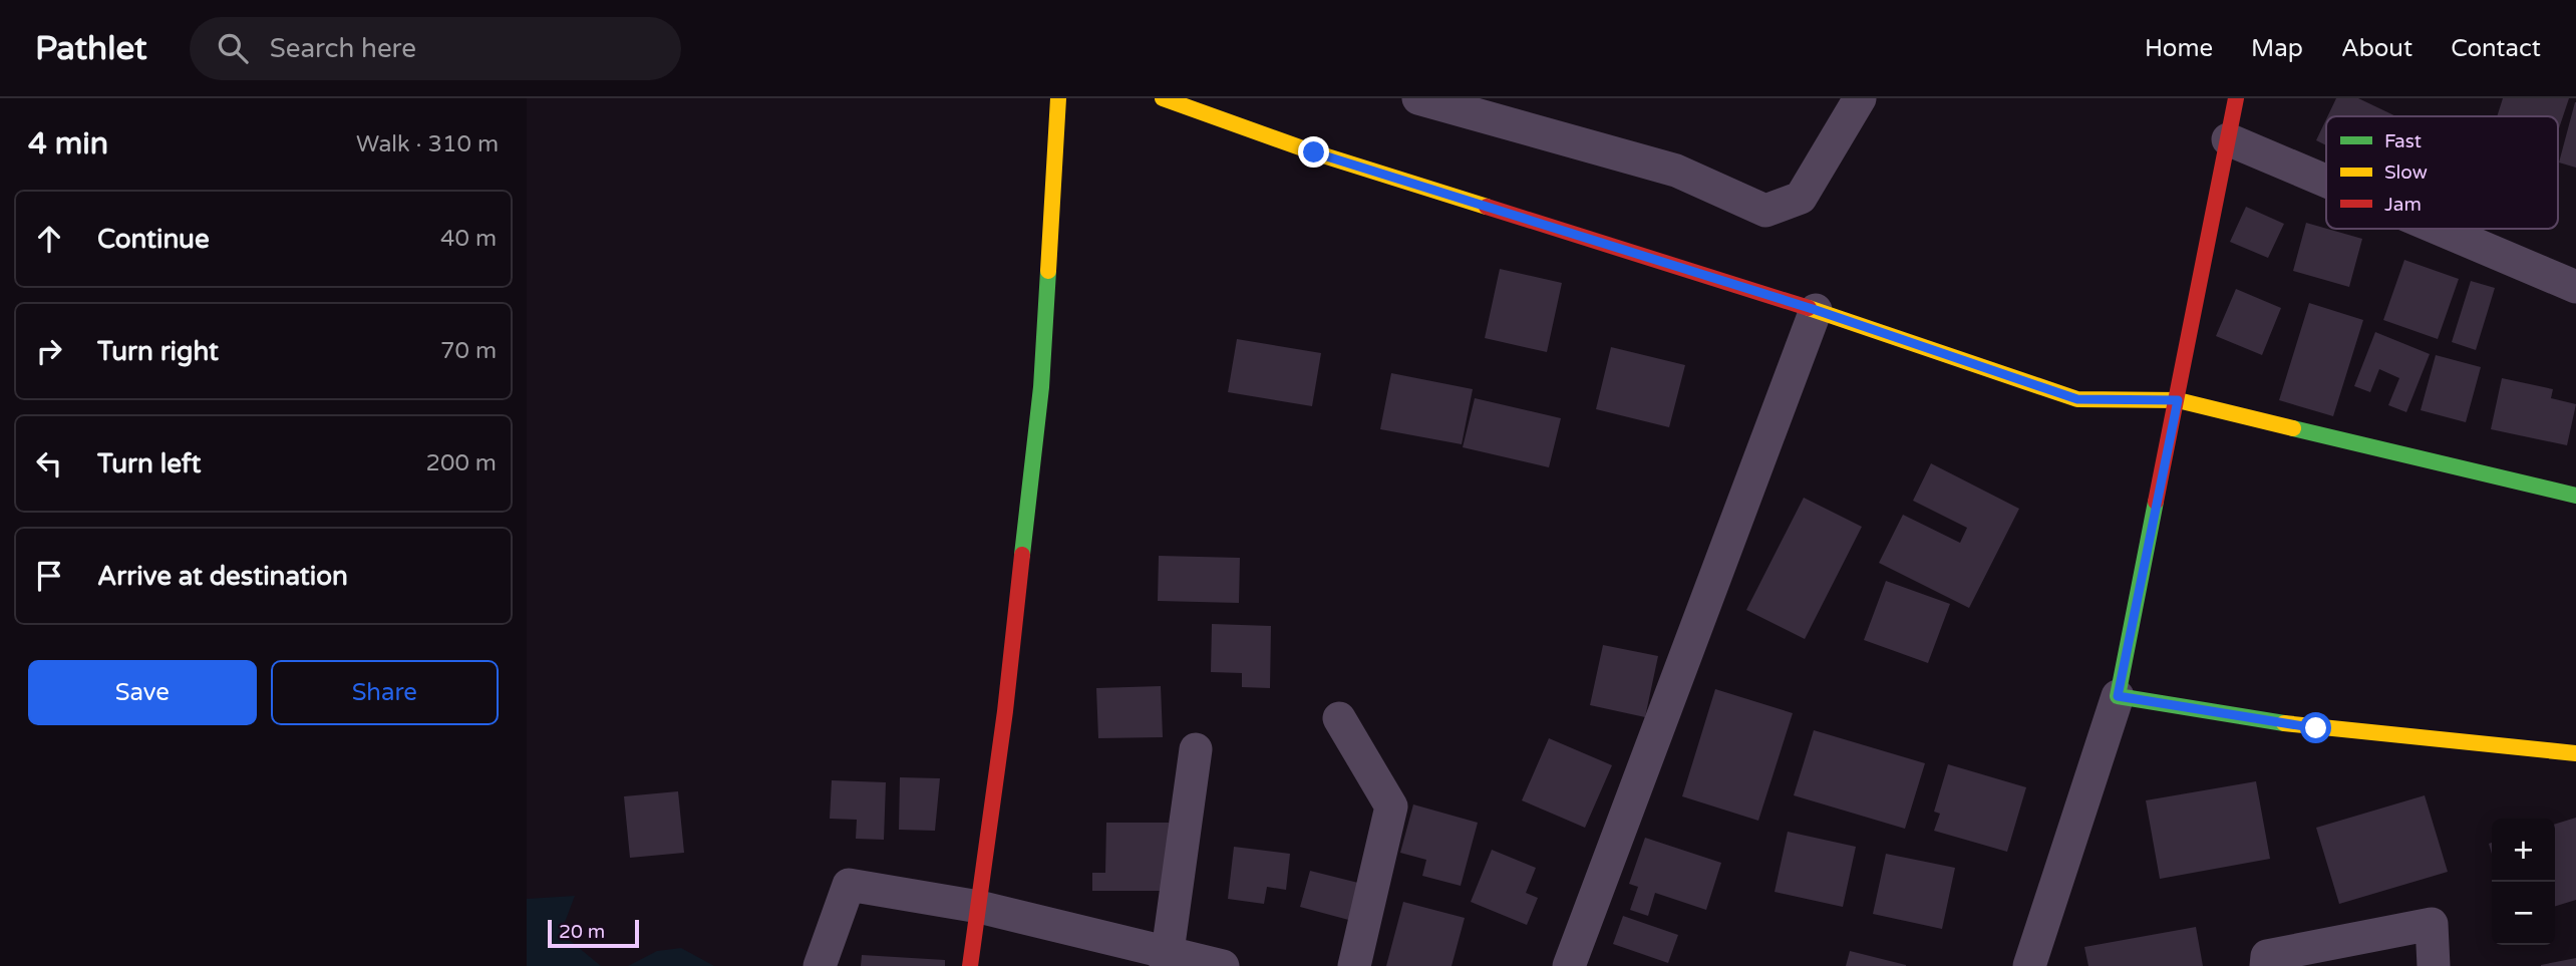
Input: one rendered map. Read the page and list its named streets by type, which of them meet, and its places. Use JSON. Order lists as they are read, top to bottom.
{
  "legend": ["Fast", "Slow", "Jam"],
  "scale_bar": "20 m",
  "page": {
    "header": "Pathlet",
    "search": "Search here",
    "nav": [
      "Home",
      "Map",
      "About",
      "Contact"
    ],
    "heading": ["4 min", "Walk · 310 m"],
    "list": [
      ["Continue", "40 m"],
      ["Turn right", "70 m"],
      ["Turn left", "200 m"],
      "Arrive at destination"
    ],
    "buttons": ["Save", "Share"],
    "map_buttons": ["+", "−"],
    "scale": "20 m"
  }
}
